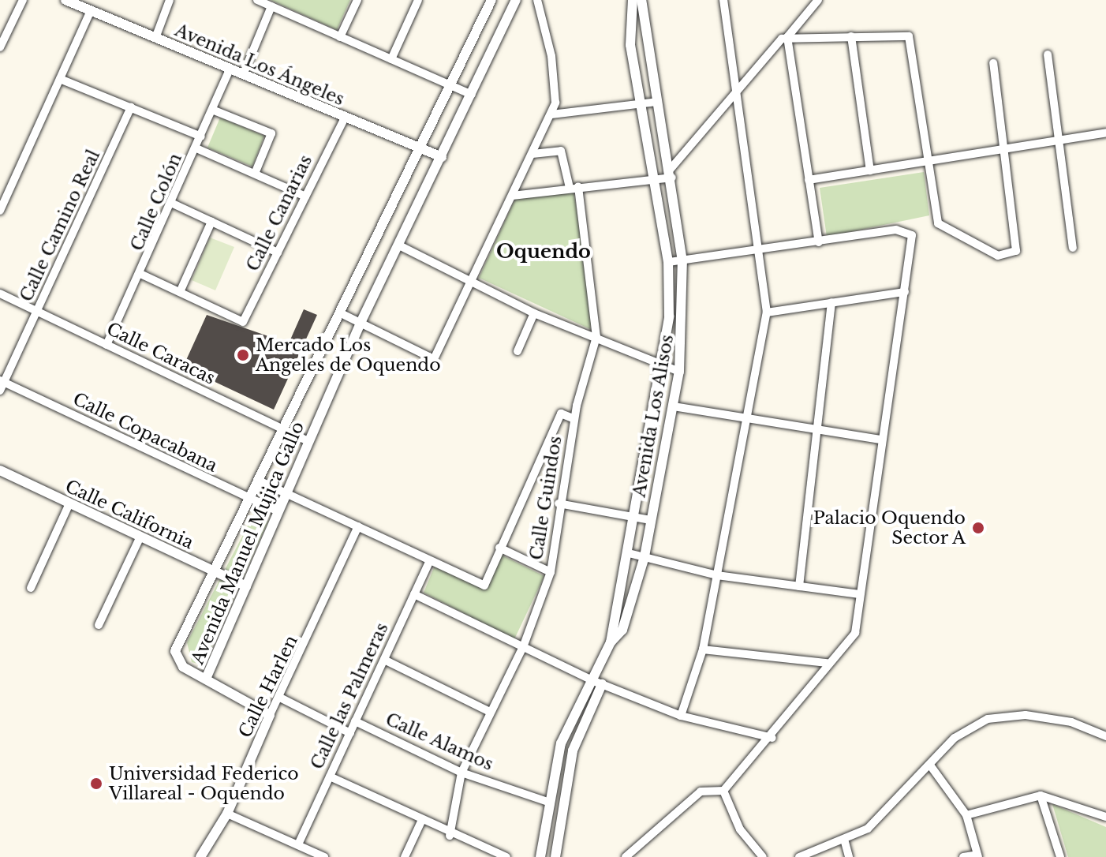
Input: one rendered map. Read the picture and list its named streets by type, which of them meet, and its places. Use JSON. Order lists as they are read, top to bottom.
{
  "streets": {
    "street": [
      "Avenida Los Ángeles",
      "Calle Colón",
      "Calle Canarias",
      "Calle Camino Real",
      "Calle Caracas",
      "Avenida Los Alisos",
      "Calle Copacabana",
      "Calle Guindos",
      "Calle California",
      "Avenida Manuel Mujica Gallo",
      "Calle Harlen",
      "Calle las Palmeras",
      "Calle Alamos"
    ]
  },
  "crossings": [
    ["Avenida Los Ángeles", "Calle Colón"],
    ["Avenida Los Ángeles", "Calle Canarias"],
    ["Avenida Los Ángeles", "Avenida Manuel Mujica Gallo"],
    ["Calle Colón", "Calle Caracas"],
    ["Calle Camino Real", "Calle Caracas"],
    ["Calle Camino Real", "Calle Copacabana"],
    ["Calle Caracas", "Avenida Manuel Mujica Gallo"],
    ["Avenida Los Alisos", "Calle Alamos"],
    ["Calle Copacabana", "Avenida Manuel Mujica Gallo"],
    ["Calle Guindos", "Calle Alamos"],
    ["Calle California", "Avenida Manuel Mujica Gallo"],
    ["Calle las Palmeras", "Calle Alamos"]
  ],
  "districts": ["Oquendo"],
  "places": ["Mercado Los Angeles de Oquendo", "Palacio Oquendo Sector A", "Universidad Federico Villareal - Oquendo"]
}
